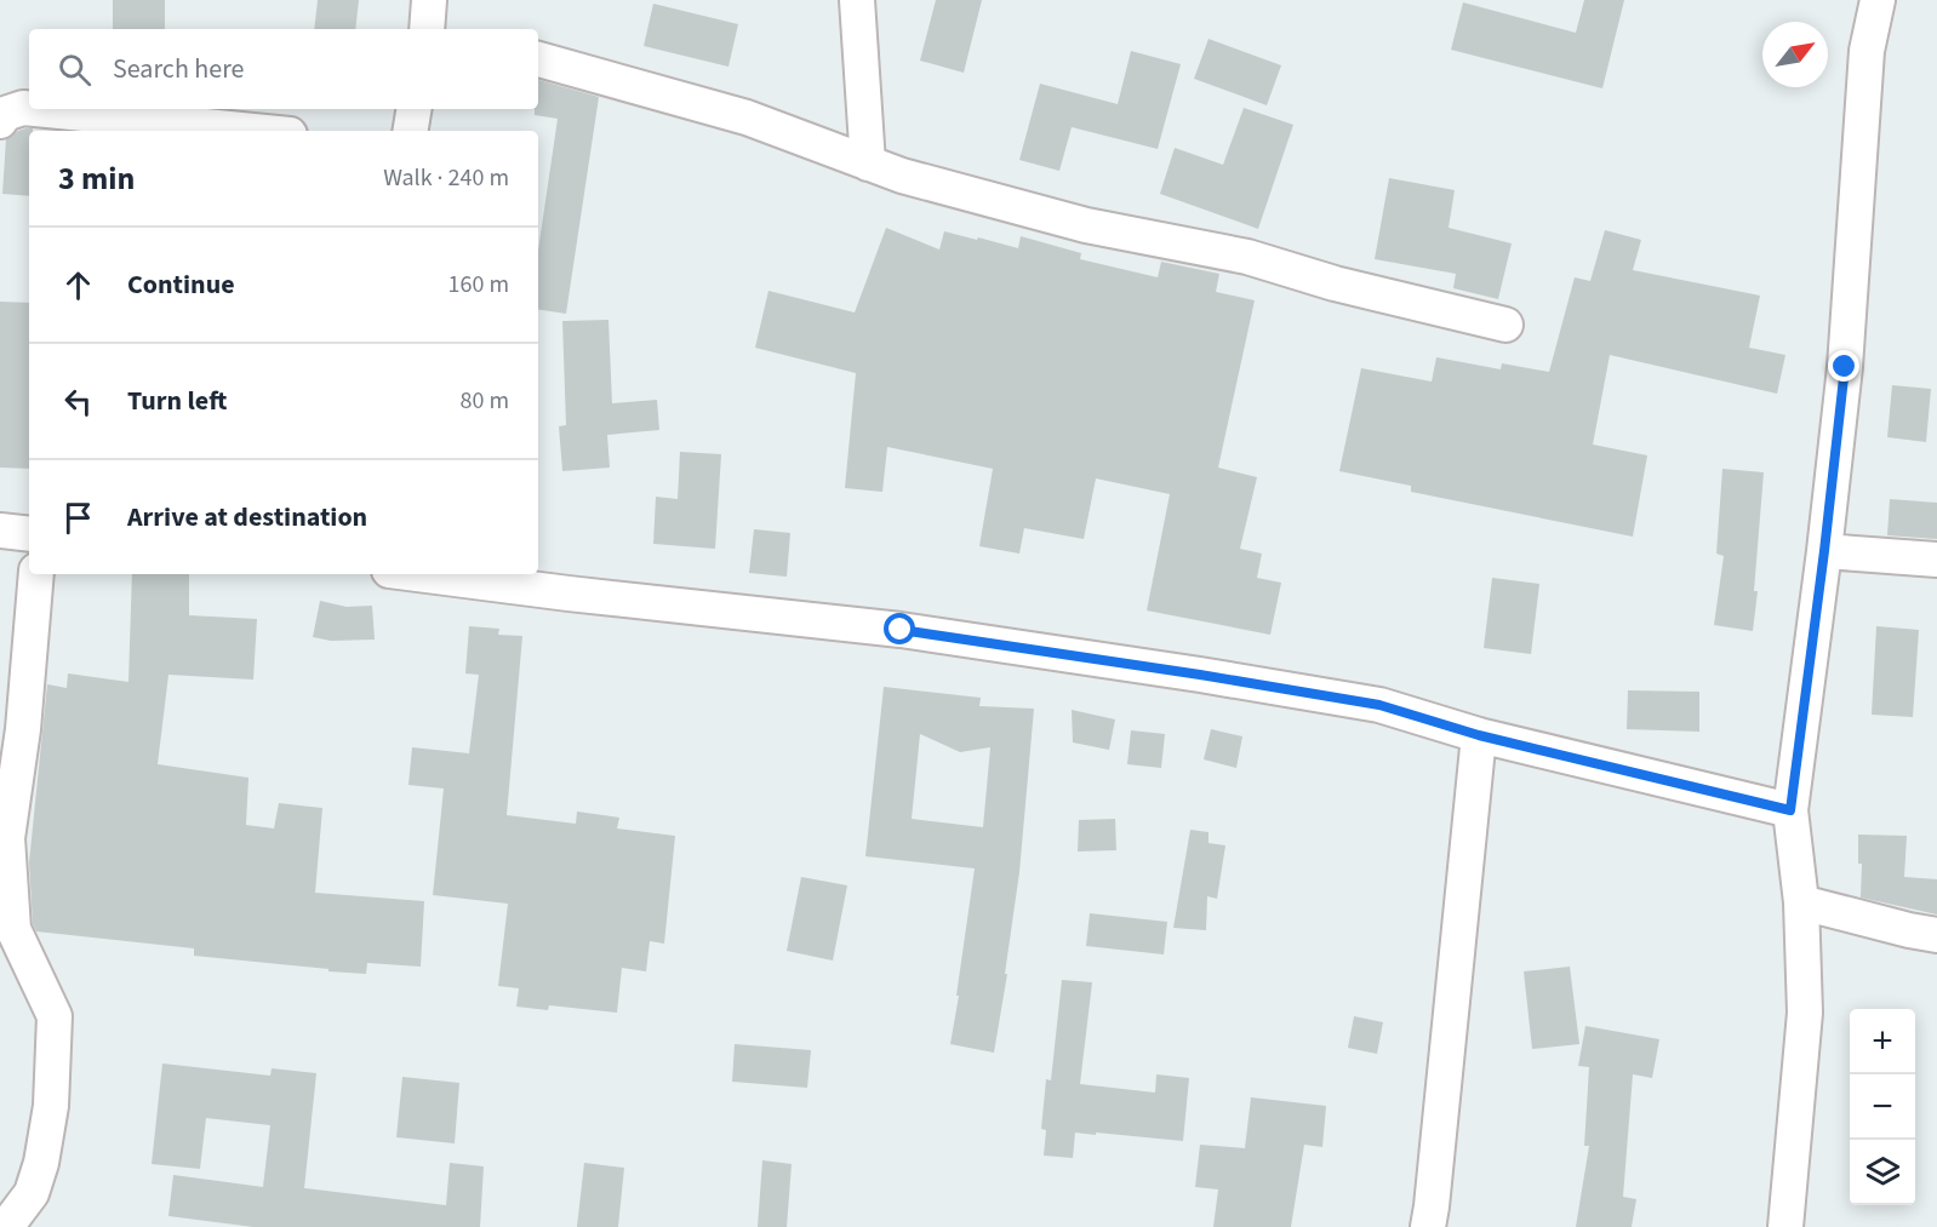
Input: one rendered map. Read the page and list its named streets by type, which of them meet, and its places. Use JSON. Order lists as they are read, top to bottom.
{
  "north": "top right",
  "page": {
    "search": "Search here",
    "heading": ["3 min", "Walk · 240 m"],
    "list": [
      ["Continue", "160 m"],
      ["Turn left", "80 m"],
      "Arrive at destination"
    ],
    "map_buttons": ["+", "−"]
  }
}
